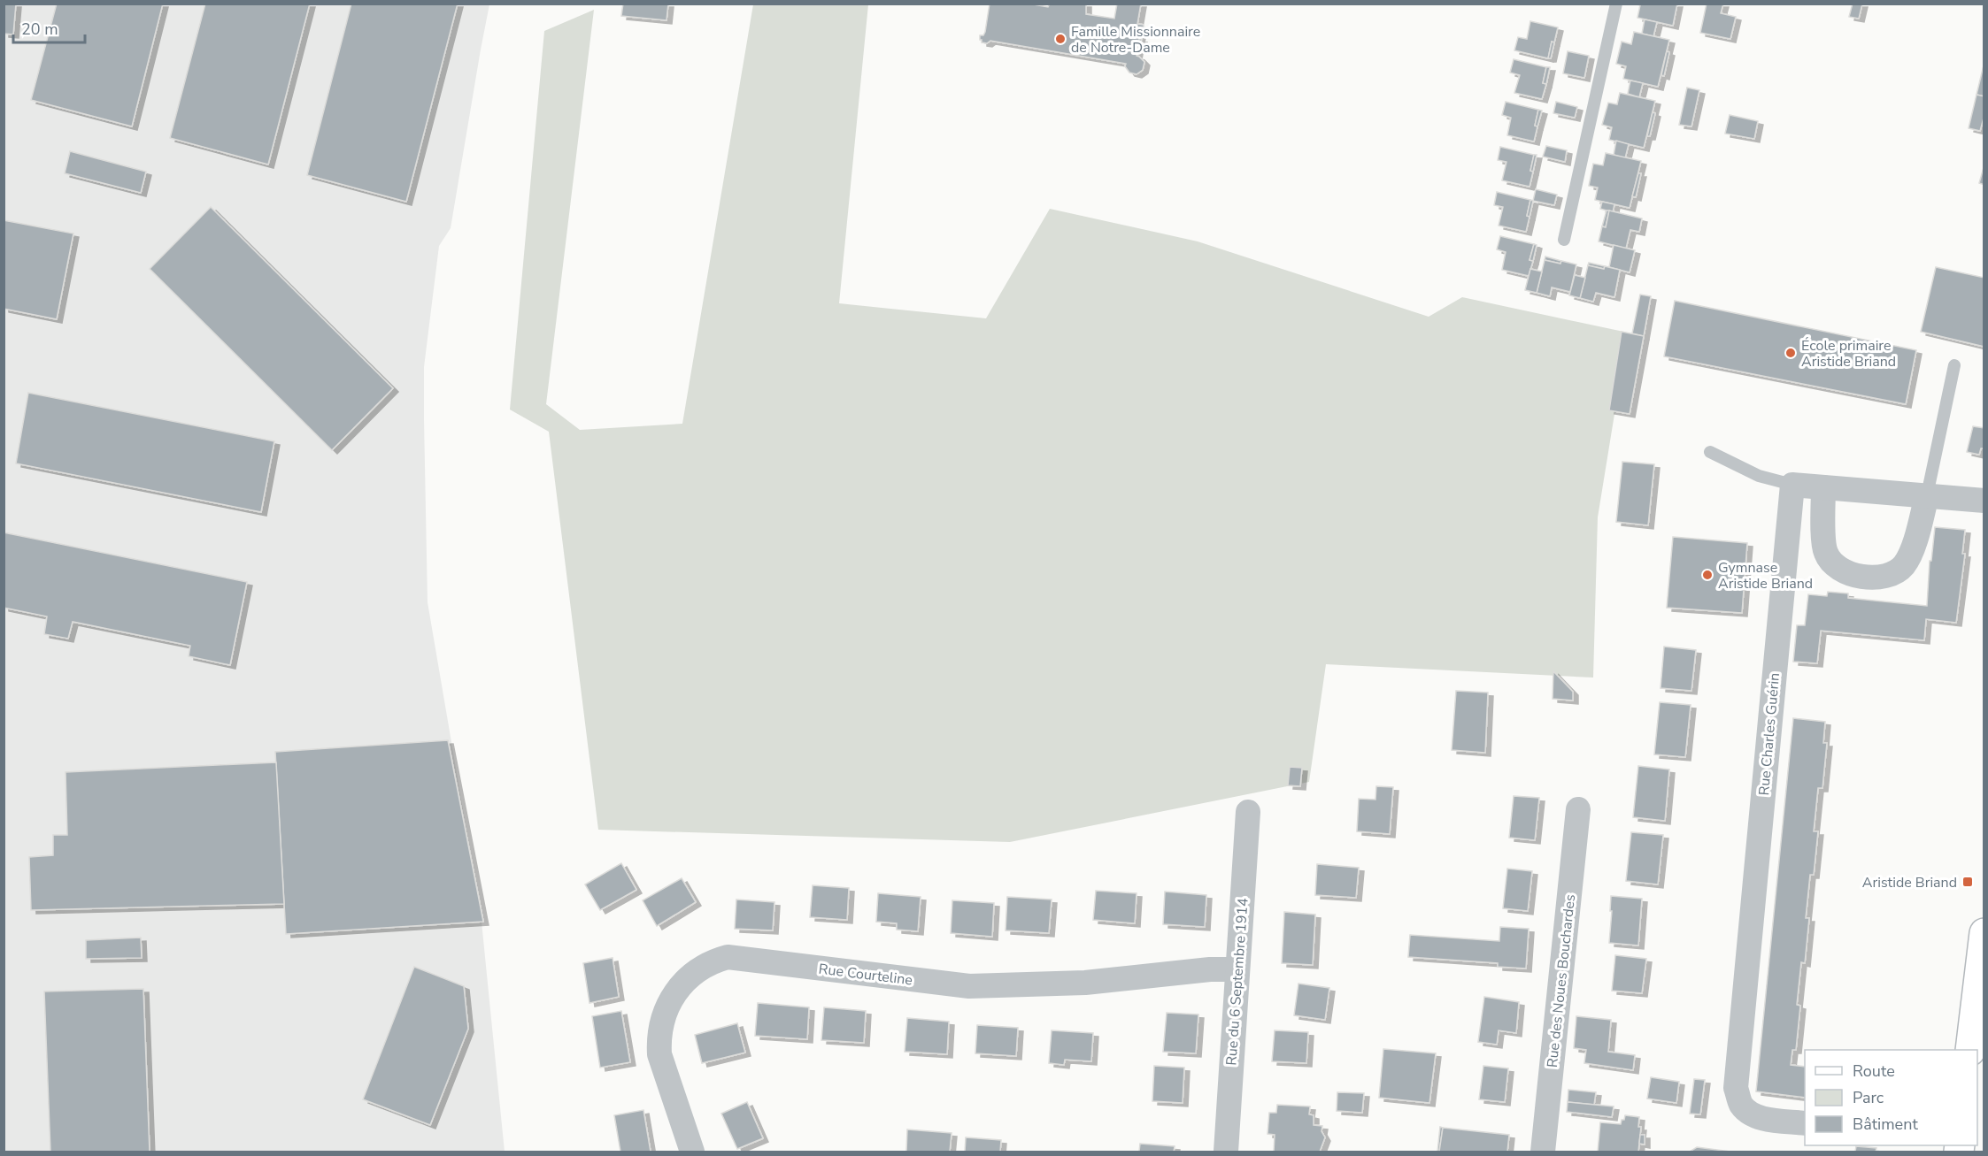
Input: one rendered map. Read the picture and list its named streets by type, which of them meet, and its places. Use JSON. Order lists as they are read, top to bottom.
{
  "streets": {
    "street": [
      "Rue Charles Guérin",
      "Rue Courteline",
      "Rue des Noues Bouchardes",
      "Rue du 6 Septembre 1914"
    ]
  },
  "crossings": [
    ["Rue Courteline", "Rue du 6 Septembre 1914"]
  ],
  "places": {
    "other": ["Famille Missionnaire de Notre-Dame", "École primaire Aristide Briand", "Gymnase Aristide Briand"],
    "transit": ["Aristide Briand"]
  },
  "legend": ["Route", "Parc", "Bâtiment"],
  "scale_bar": "20 m"
}
